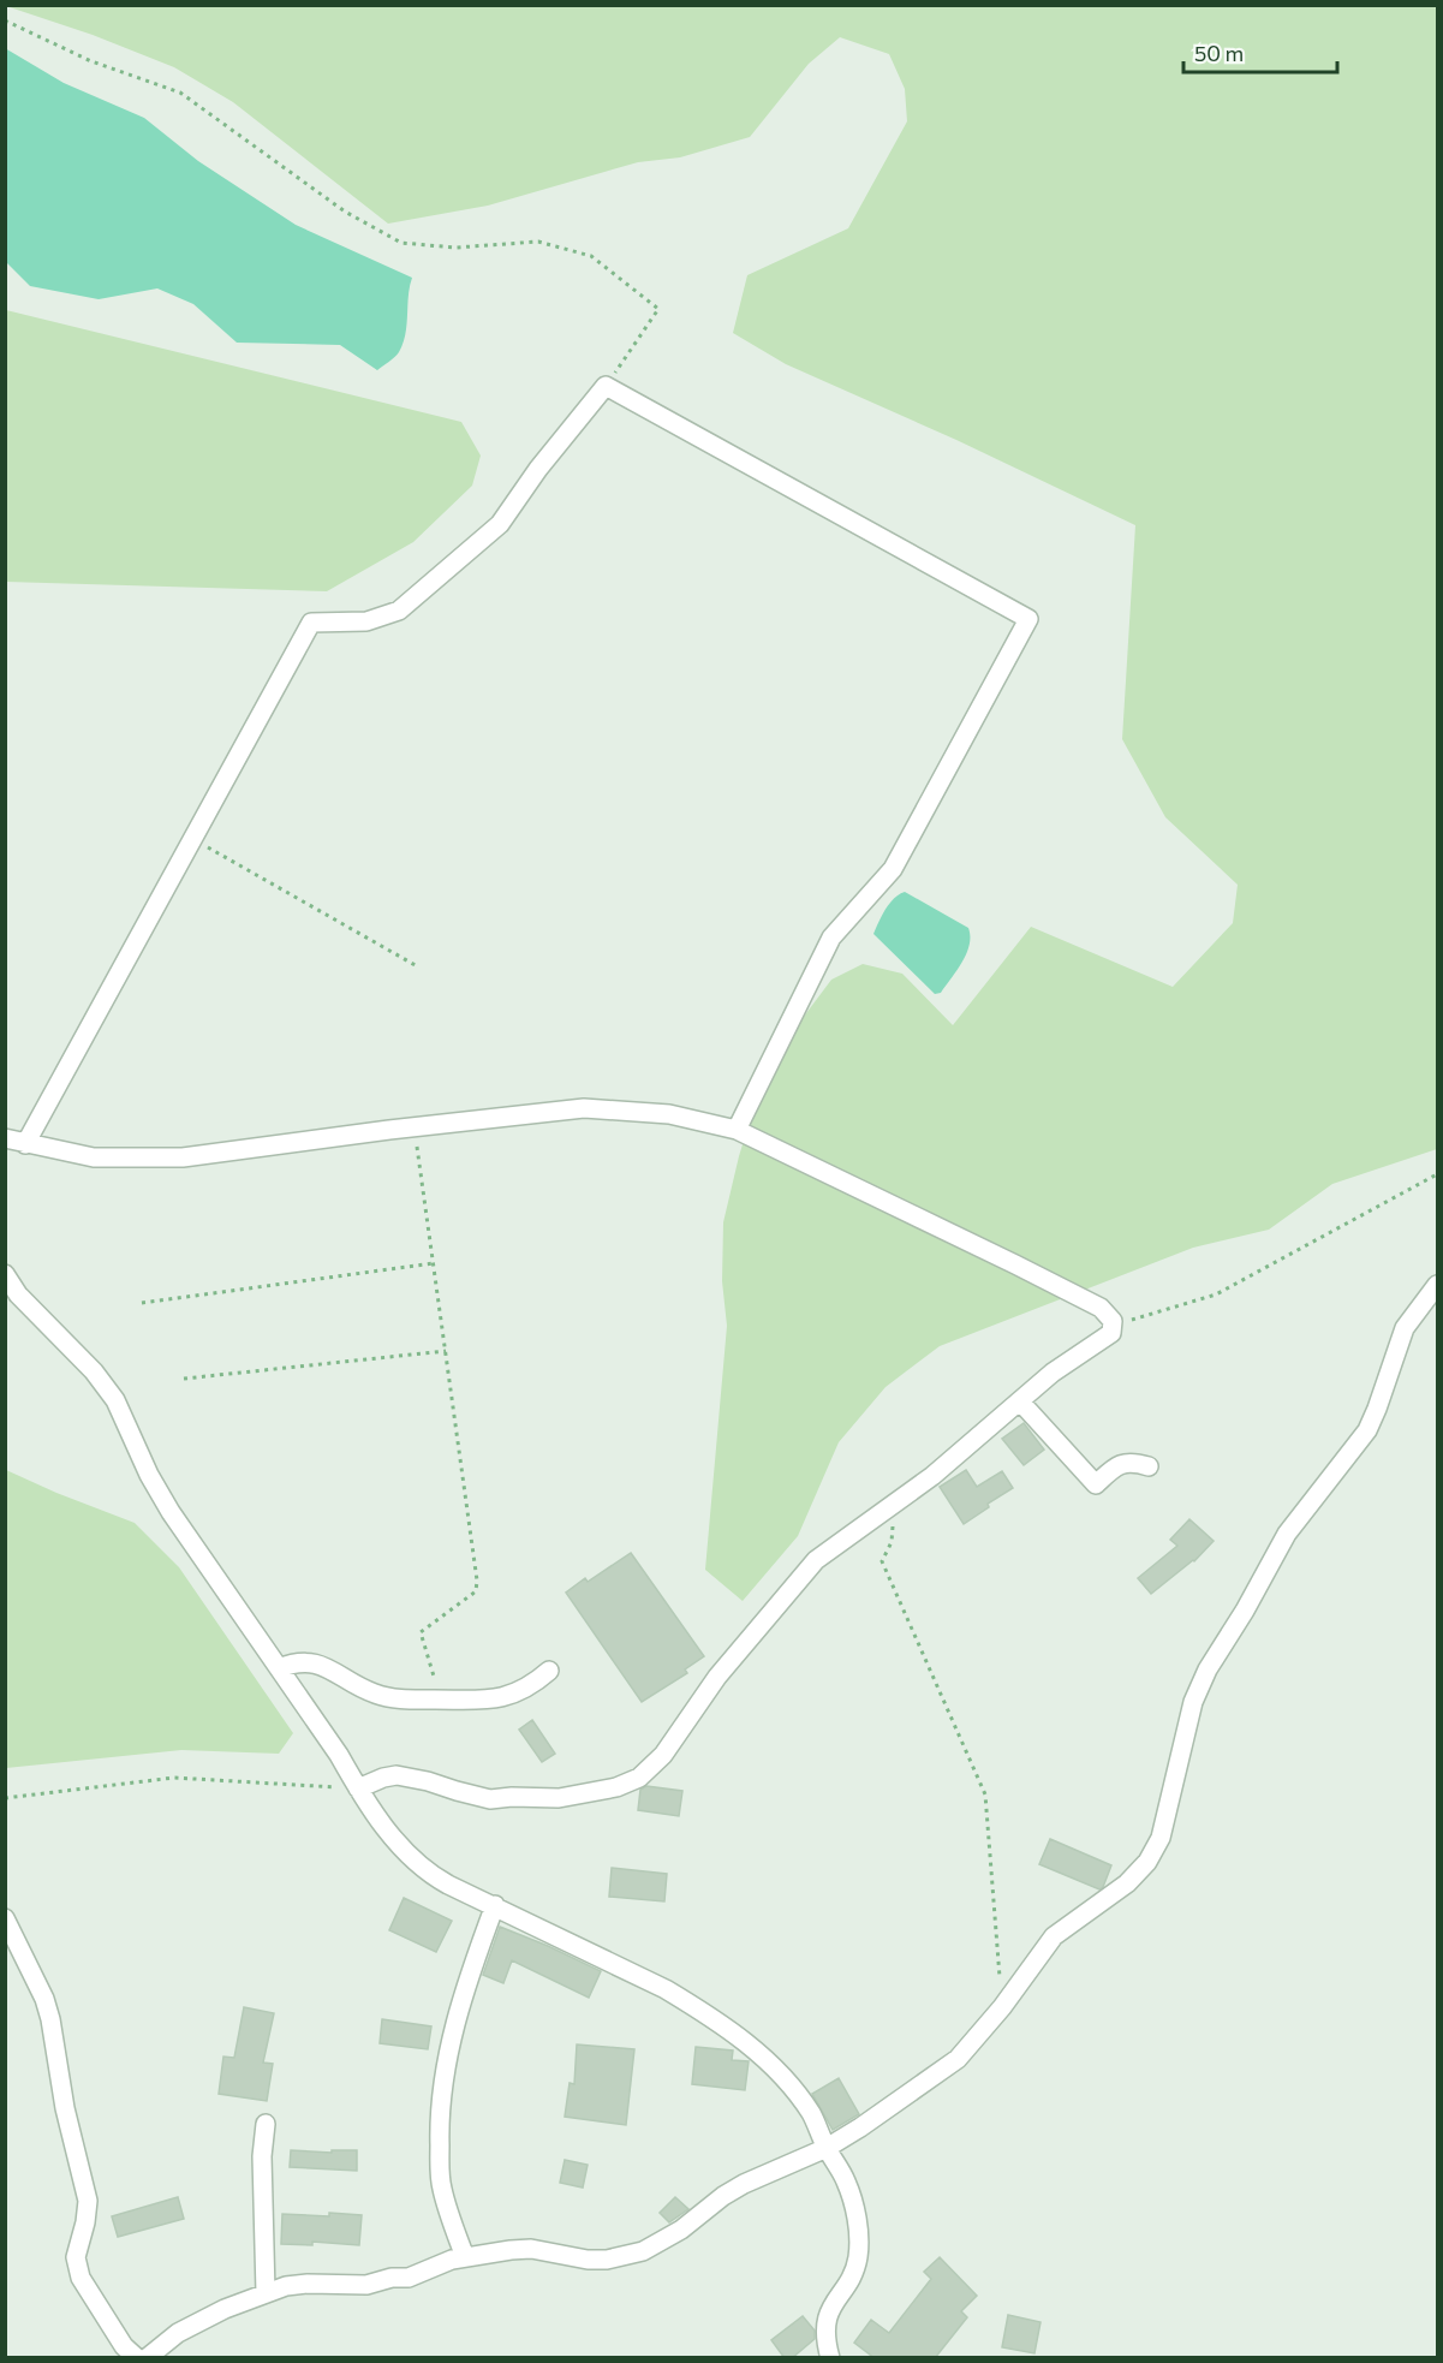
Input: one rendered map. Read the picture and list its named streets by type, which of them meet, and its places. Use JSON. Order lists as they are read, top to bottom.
{
  "scale_bar": "50 m"
}
